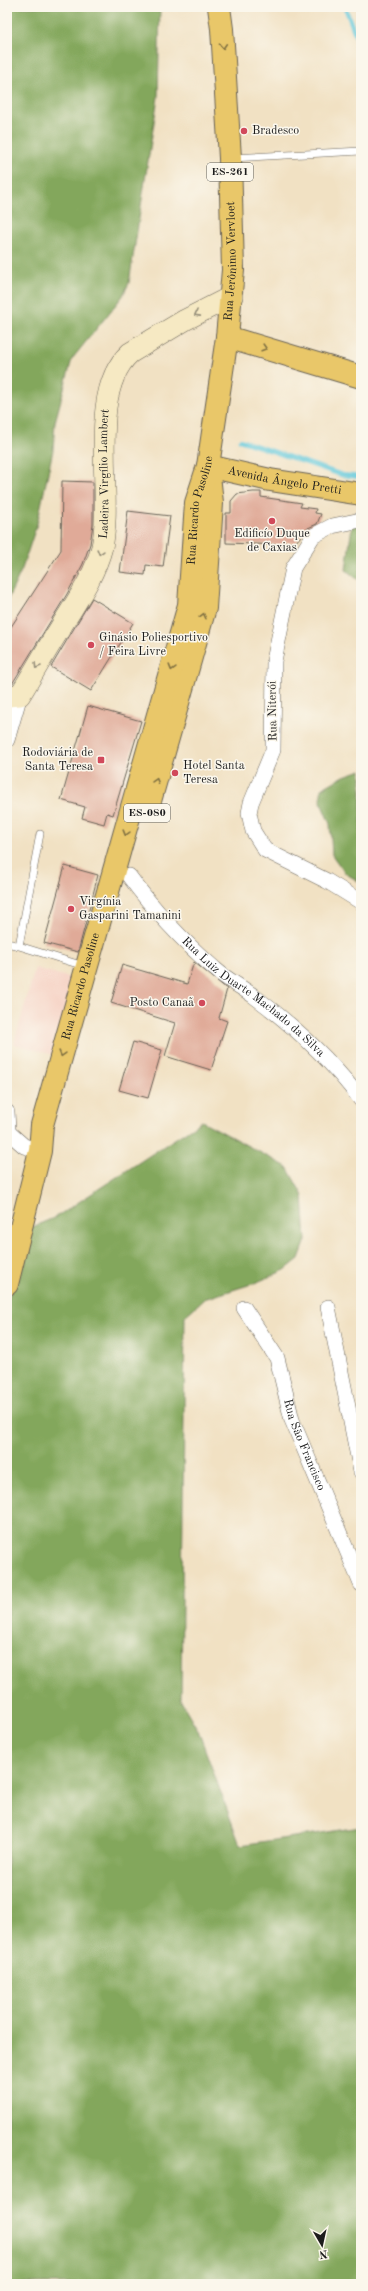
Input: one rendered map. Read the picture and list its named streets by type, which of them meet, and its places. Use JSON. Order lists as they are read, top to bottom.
{
  "streets": {
    "main road": [
      "ES-261",
      "Rua Jerônimo Vervloet",
      "Avenida Ângelo Pretti",
      "Rua Ricardo Pasoline",
      "ES-080"
    ],
    "street": [
      "Ladeira Virgílio Lambert",
      "Rua Niterói",
      "Rua Luiz Duarte Machado da Silva",
      "Rua São Francisco"
    ]
  },
  "crossings": [
    ["Rua Jerônimo Vervloet", "Ladeira Virgílio Lambert"],
    ["Rua Jerônimo Vervloet", "Avenida Ângelo Pretti"],
    ["Rua Jerônimo Vervloet", "Rua Ricardo Pasoline"],
    ["Avenida Ângelo Pretti", "Rua Ricardo Pasoline"],
    ["Rua Ricardo Pasoline", "ES-080"],
    ["Rua Ricardo Pasoline", "Rua Luiz Duarte Machado da Silva"]
  ],
  "one_way": ["Ladeira Virgílio Lambert"],
  "places": {
    "other": [
      "Bradesco",
      "Edificío Duque de Caxias",
      "Ginásio Poliesportivo / Feira Livre",
      "Hotel Santa Teresa",
      "Virgínia Gasparini Tamanini",
      "Posto Canaã"
    ],
    "transit": ["Rodoviária de Santa Teresa"]
  },
  "north": "bottom"
}
